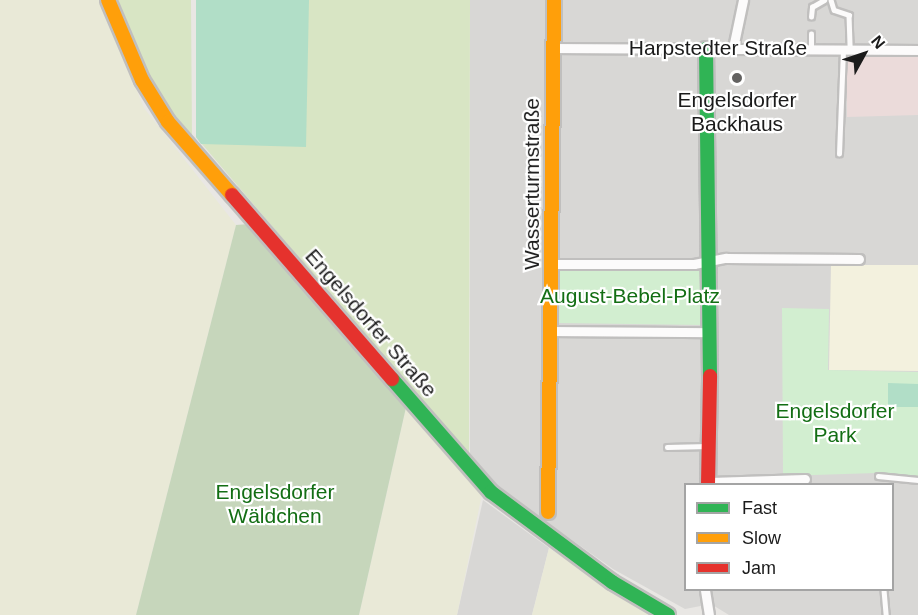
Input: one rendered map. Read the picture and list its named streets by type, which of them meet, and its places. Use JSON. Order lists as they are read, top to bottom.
{
  "streets": {
    "street": ["Harpstedter Straße", "Wasserturmstraße", "Engelsdorfer Straße"]
  },
  "crossings": [
    ["Harpstedter Straße", "Wasserturmstraße"]
  ],
  "parks": ["August-Bebel-Platz", "Engelsdorfer Park", "Engelsdorfer Wäldchen"],
  "places": ["Engelsdorfer Backhaus"],
  "legend": ["Fast", "Slow", "Jam"],
  "north": "top right"
}
